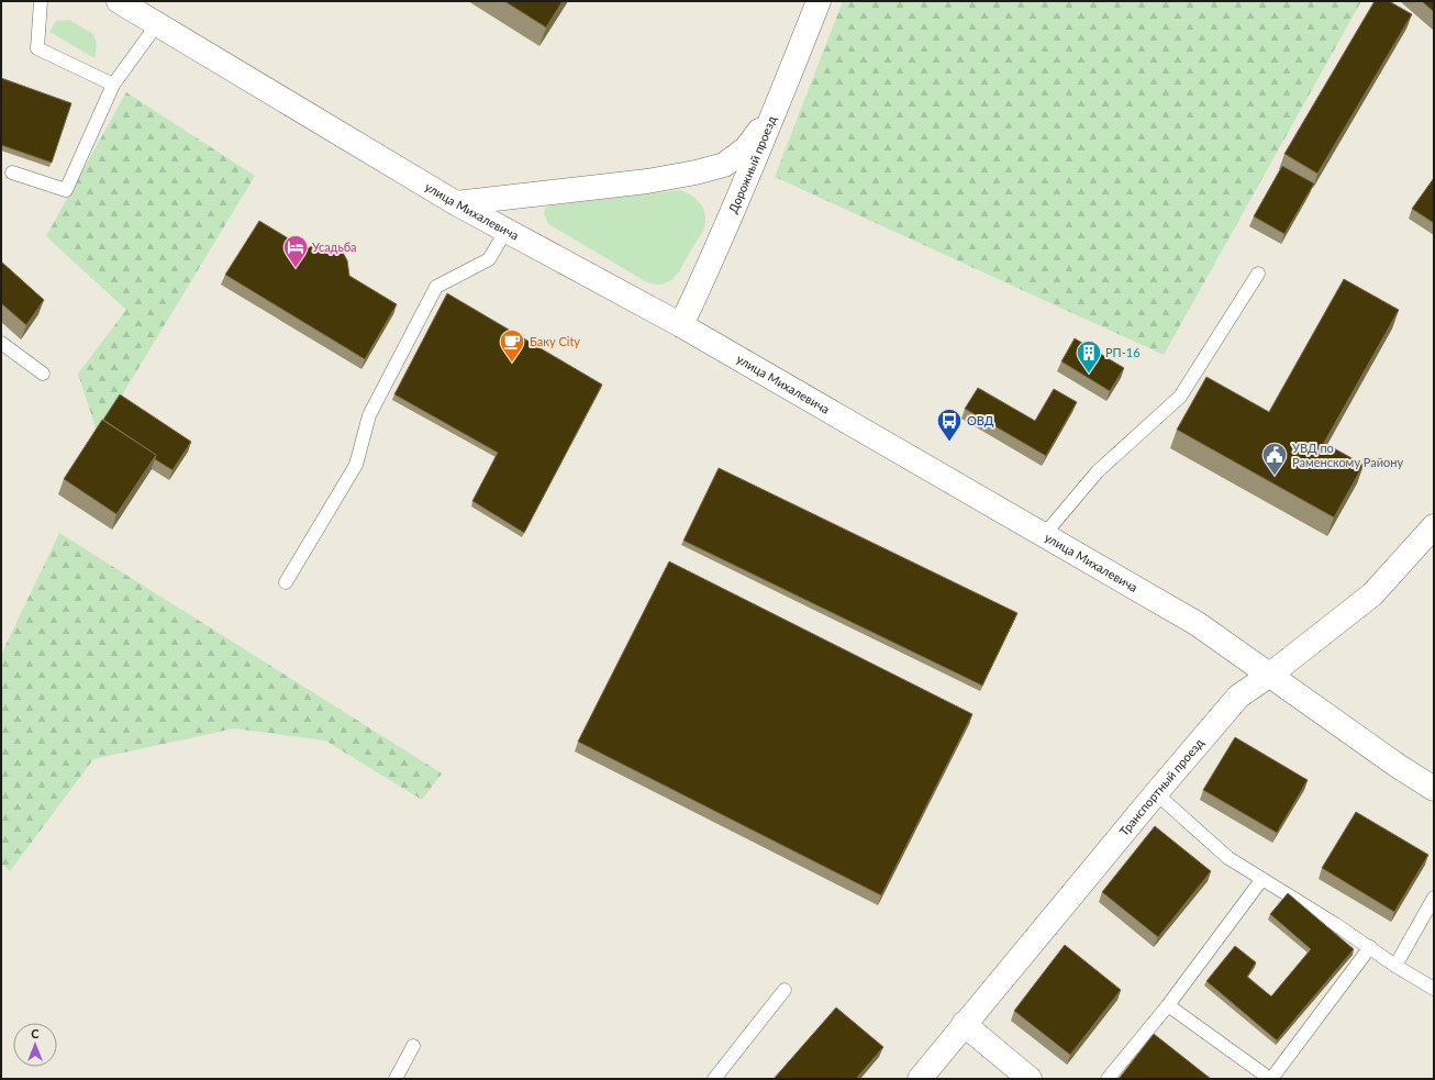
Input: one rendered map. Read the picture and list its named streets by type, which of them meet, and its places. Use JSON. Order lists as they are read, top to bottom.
{
  "streets": {
    "main road": ["Дорожный проезд", "улица Михалевича", "Транспортный проезд"]
  },
  "crossings": [
    ["Дорожный проезд", "улица Михалевича"],
    ["улица Михалевича", "Транспортный проезд"]
  ],
  "places": {
    "hotel": ["Усадьба"],
    "cafe": ["Баку City"],
    "building": ["РП-16"],
    "bus stop": ["ОВД"],
    "public building": ["УВД по Раменскому Району"]
  },
  "north": "top"
}
